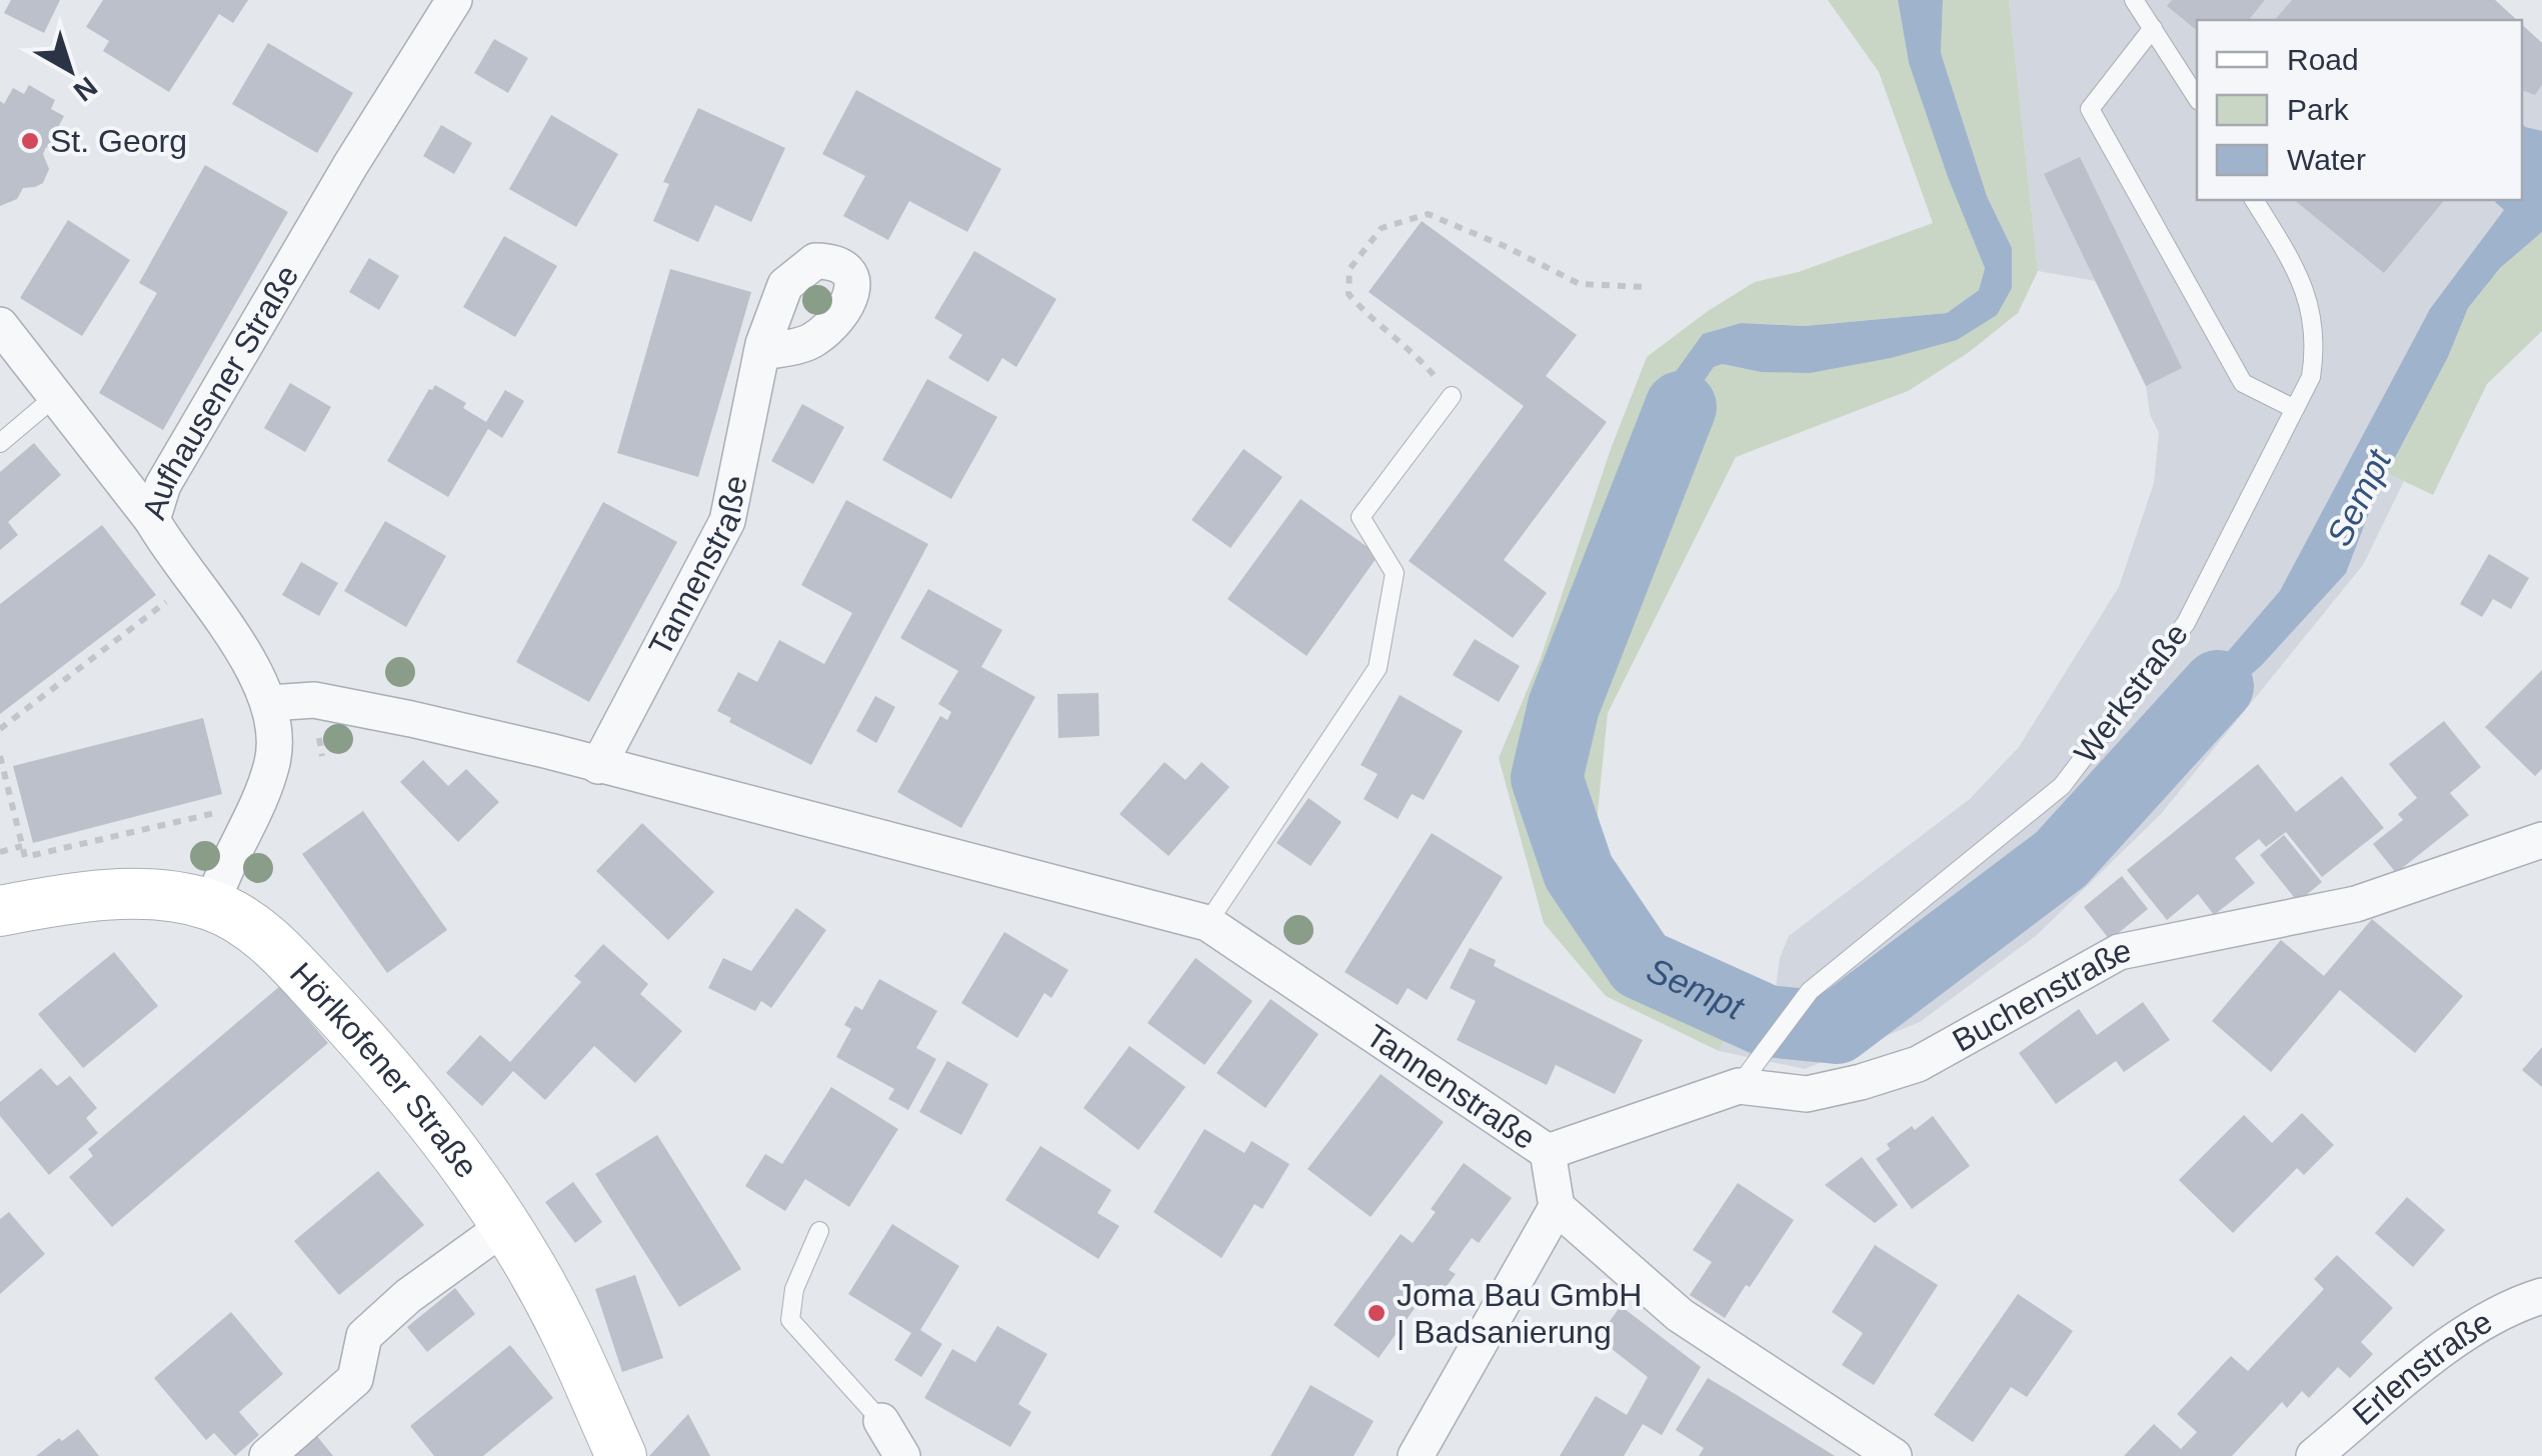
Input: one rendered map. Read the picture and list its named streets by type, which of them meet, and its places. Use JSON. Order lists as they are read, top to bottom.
{
  "streets": {
    "street": [
      "Aufhausener Straße",
      "Tannenstraße",
      "Buchenstraße",
      "Hörlkofener Straße",
      "Erlenstraße"
    ],
    "lane": ["Werkstraße"]
  },
  "crossings": [
    ["Aufhausener Straße", "Tannenstraße"],
    ["Aufhausener Straße", "Hörlkofener Straße"],
    ["Tannenstraße", "Buchenstraße"],
    ["Werkstraße", "Buchenstraße"]
  ],
  "water": ["Sempt"],
  "places": ["St. Georg", "Joma Bau GmbH | Badsanierung"],
  "legend": ["Road", "Park", "Water"],
  "north": "bottom right"
}
